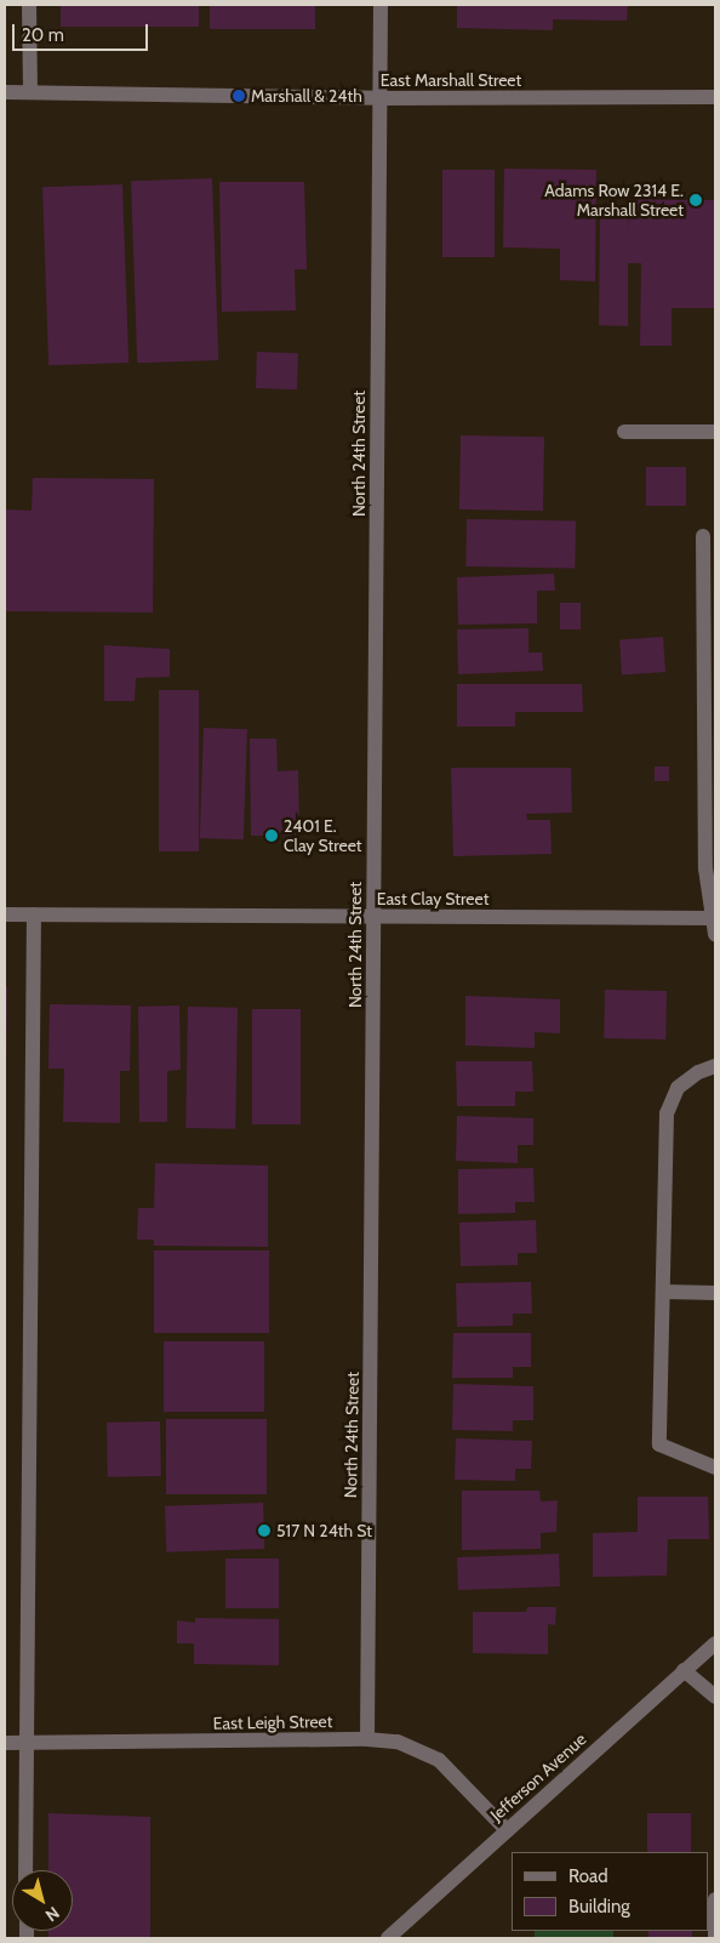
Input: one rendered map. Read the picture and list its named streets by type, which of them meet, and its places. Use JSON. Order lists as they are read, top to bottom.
{
  "streets": {
    "street": [
      "East Marshall Street",
      "North 24th Street",
      "East Clay Street",
      "East Leigh Street",
      "Jefferson Avenue"
    ]
  },
  "crossings": [
    ["East Marshall Street", "North 24th Street"],
    ["North 24th Street", "East Clay Street"],
    ["North 24th Street", "East Leigh Street"],
    ["East Leigh Street", "Jefferson Avenue"]
  ],
  "places": [
    "Marshall & 24th",
    "Adams Row 2314 E. Marshall Street",
    "2401 E. Clay Street",
    "517 N 24th St"
  ],
  "legend": ["Road", "Building"],
  "scale_bar": "20 m",
  "north": "bottom right"
}
